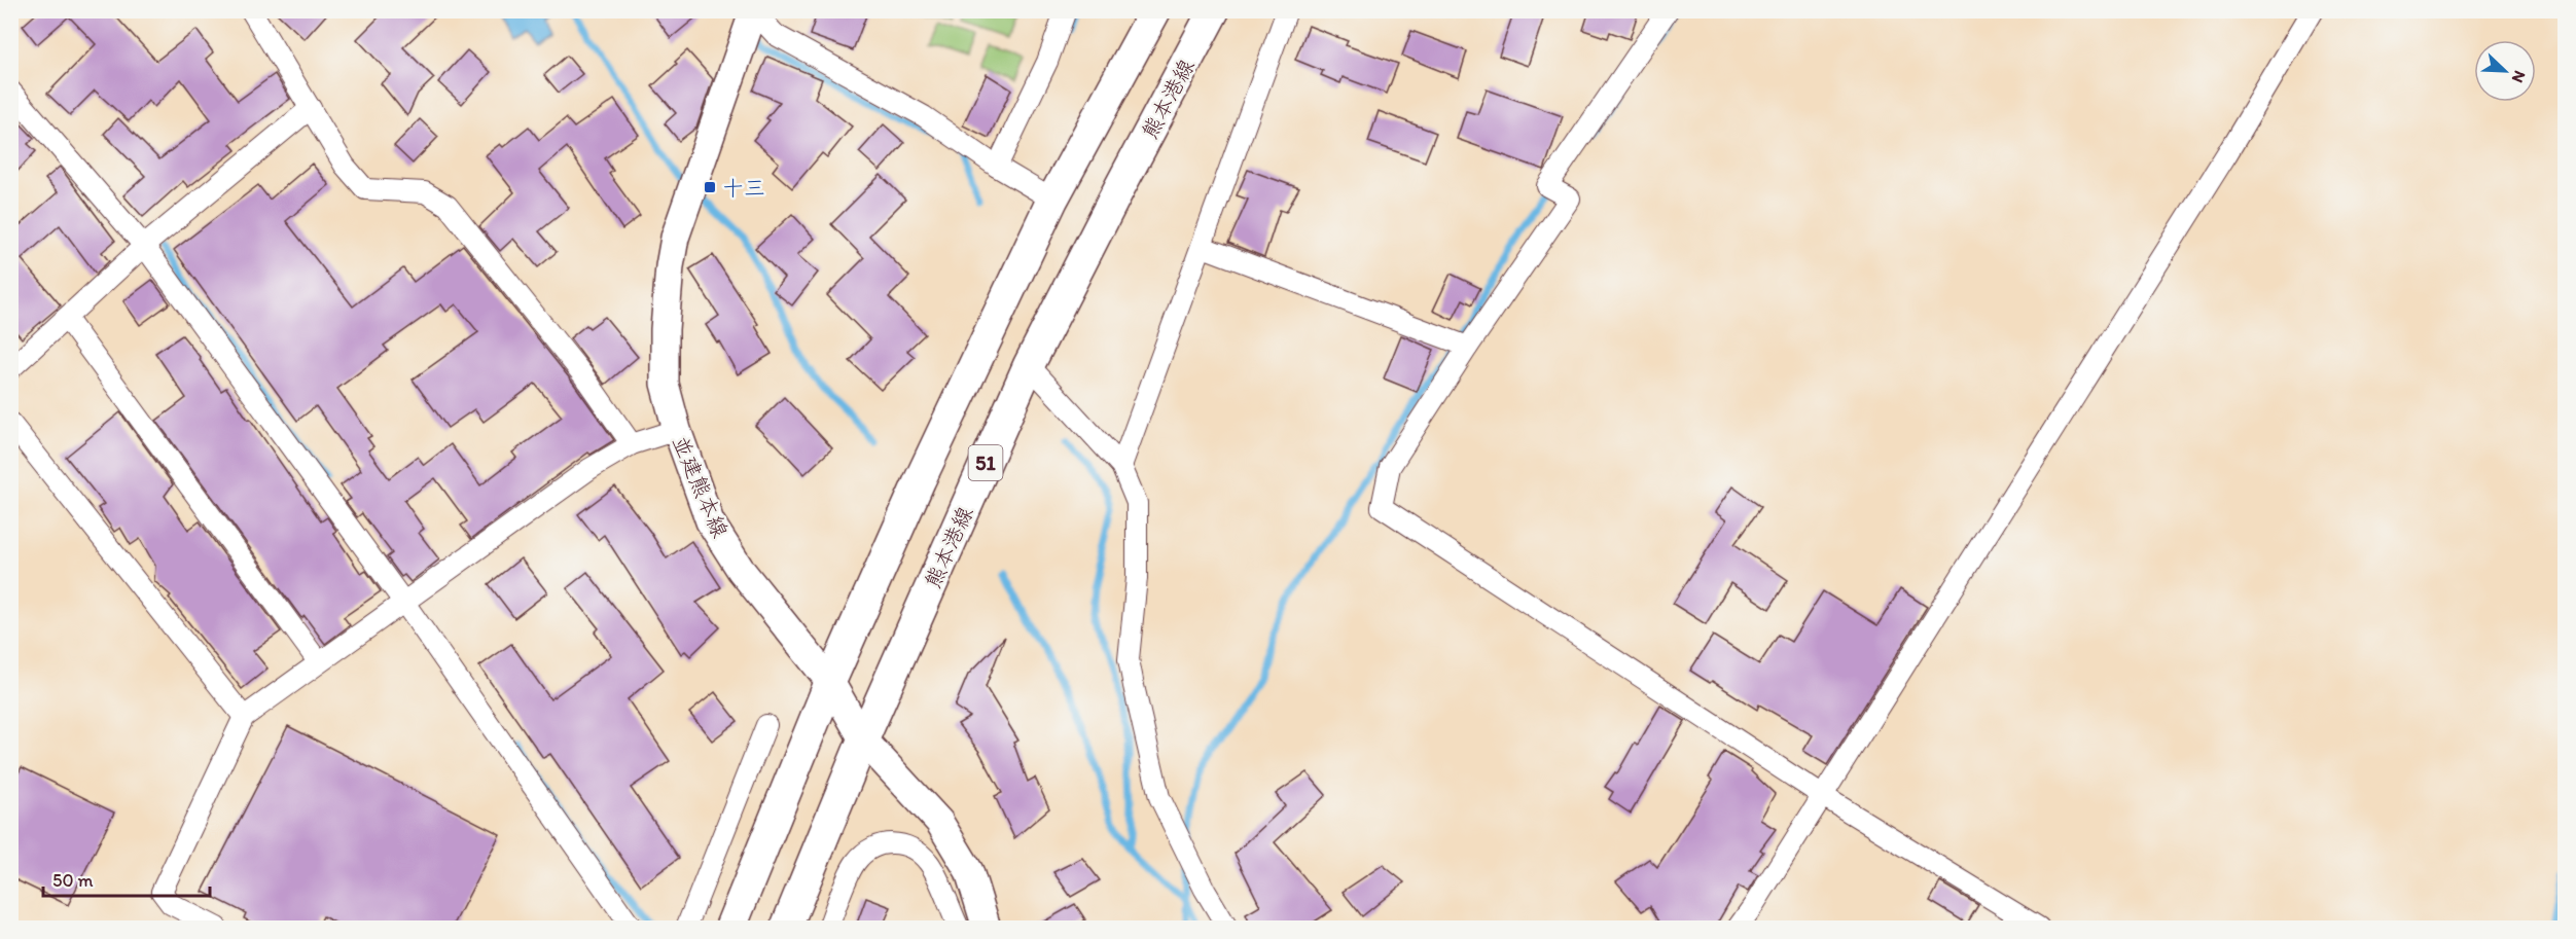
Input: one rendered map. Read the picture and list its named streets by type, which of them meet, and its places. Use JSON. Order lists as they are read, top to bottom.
{
  "streets": {
    "main road": ["熊本港線", "51", "並建熊本線"]
  },
  "crossings": [
    ["熊本港線", "並建熊本線"],
    ["51", "並建熊本線"]
  ],
  "places": {
    "transit": ["十三"]
  },
  "scale_bar": "50 m",
  "north": "bottom right"
}
